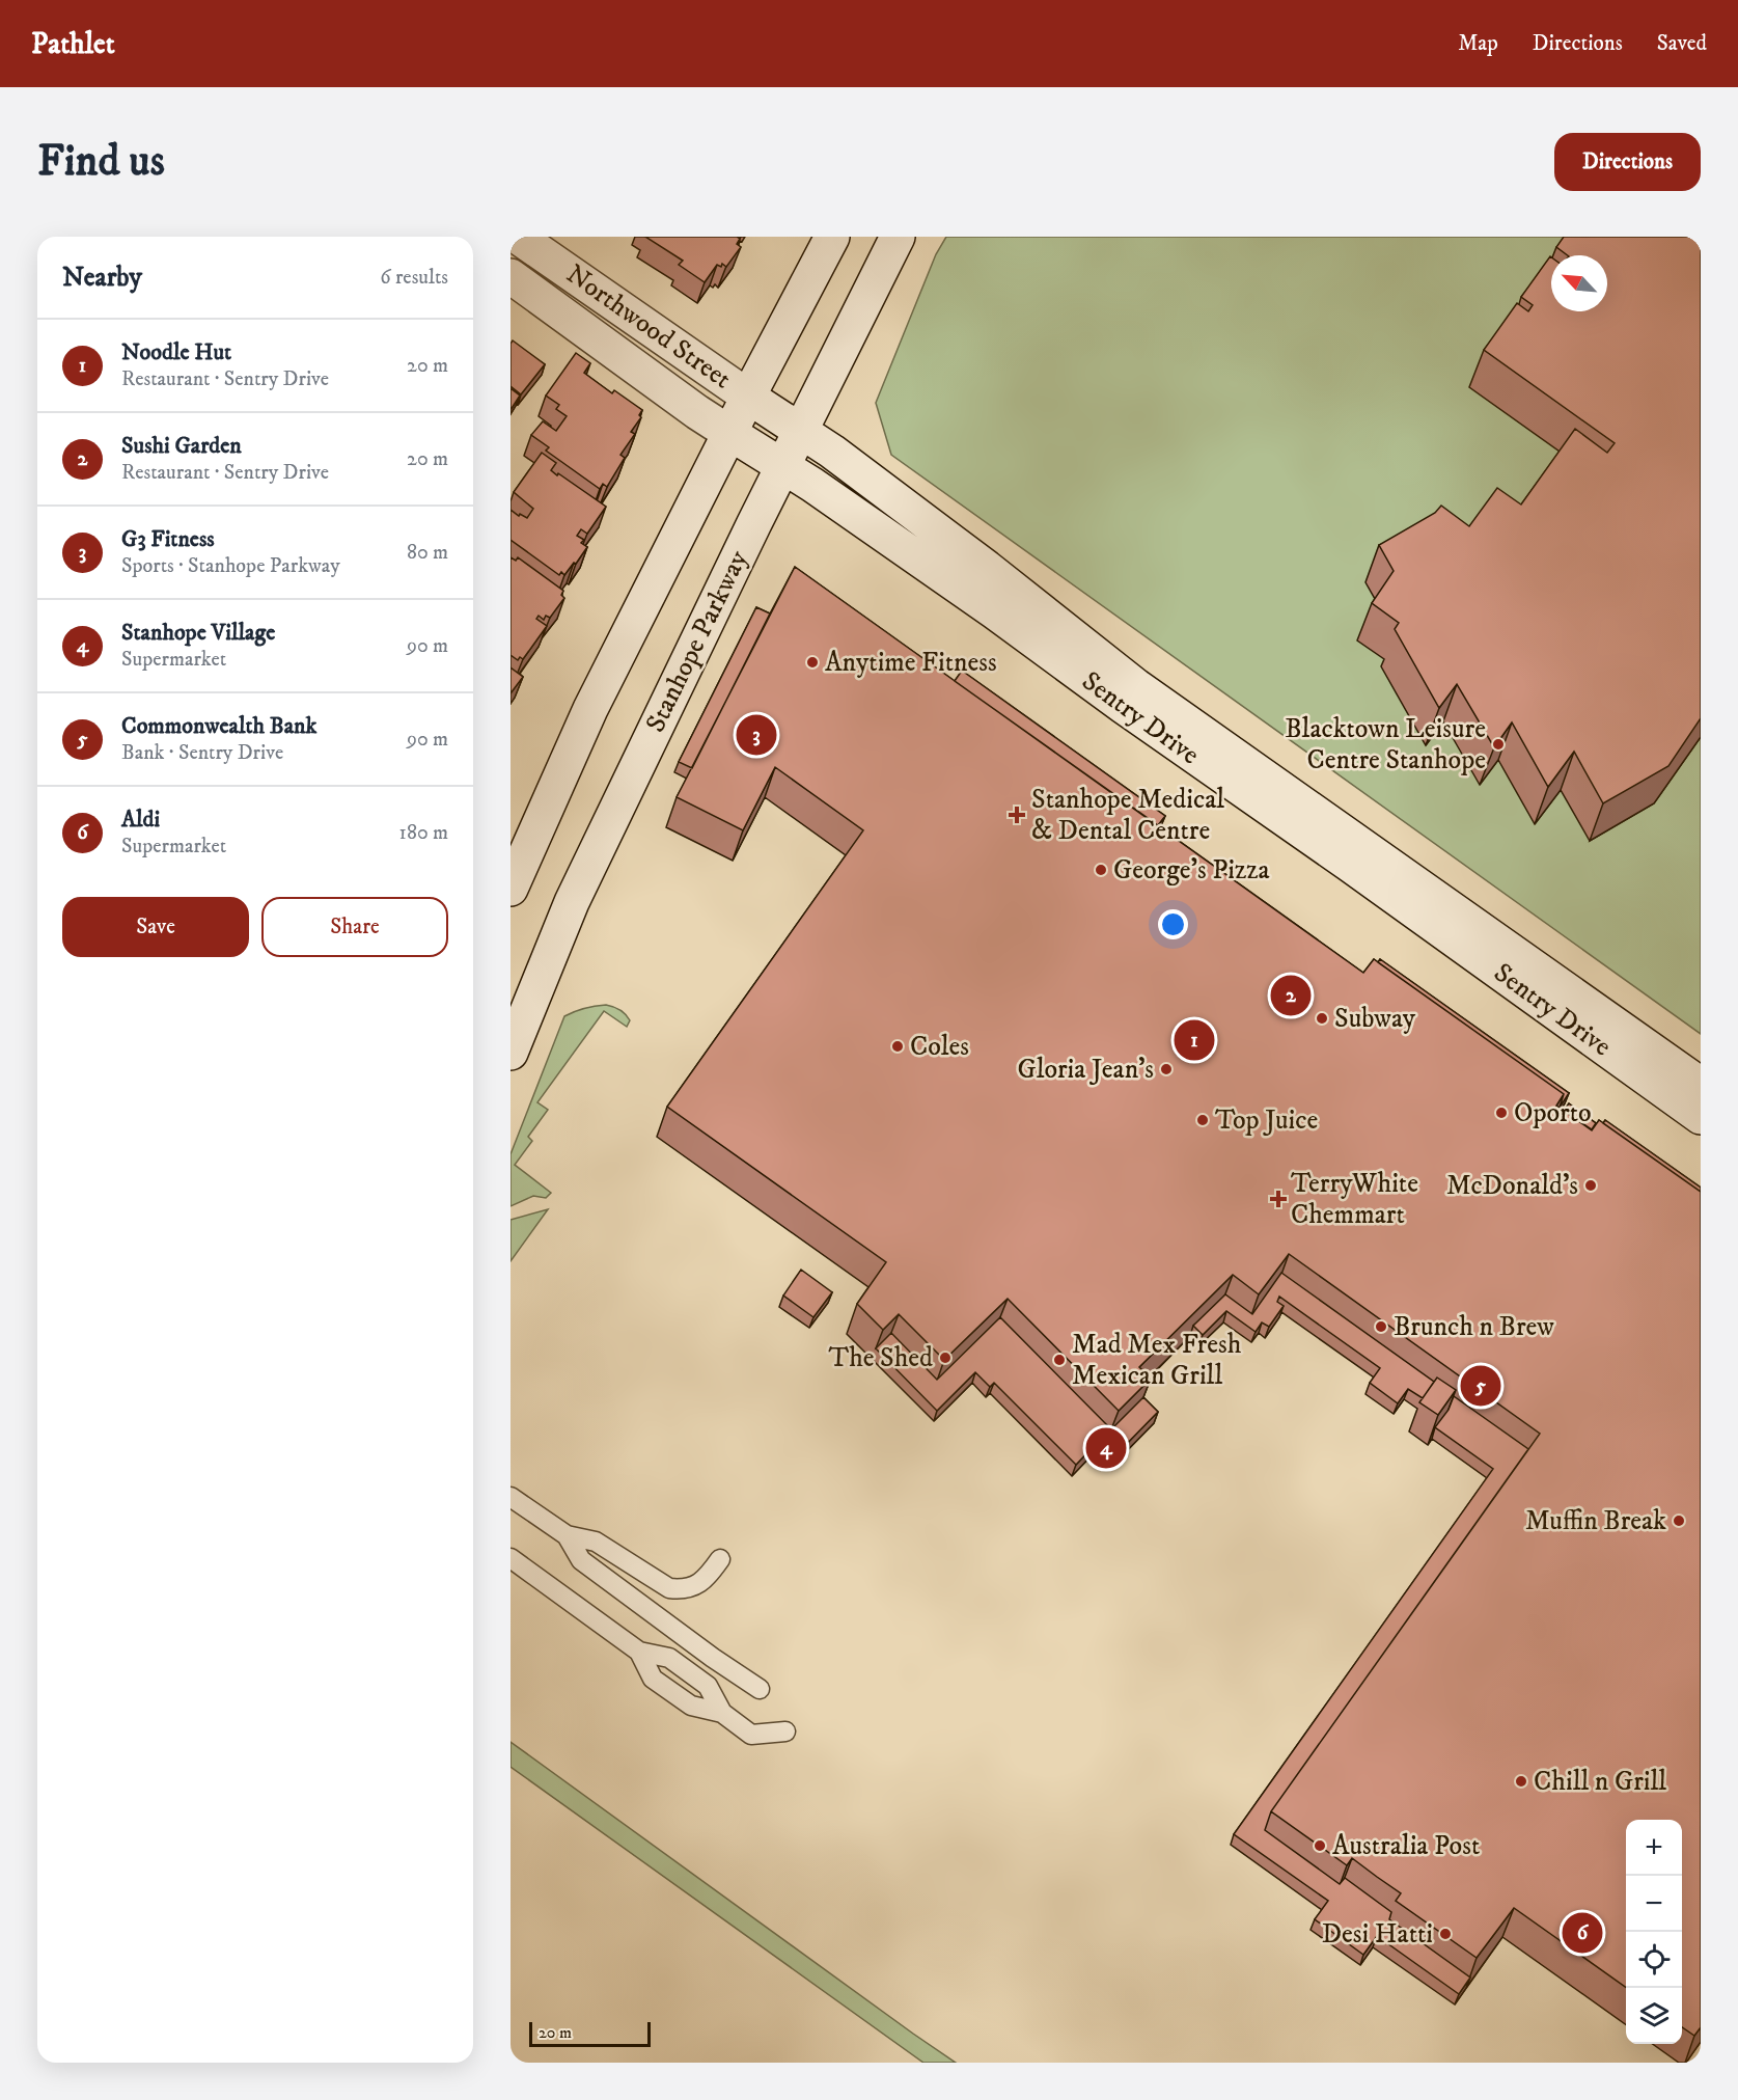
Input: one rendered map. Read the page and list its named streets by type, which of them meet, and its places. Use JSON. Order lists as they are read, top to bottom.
{
  "streets": {
    "street": ["Northwood Street", "Stanhope Parkway", "Sentry Drive"]
  },
  "crossings": [
    ["Northwood Street", "Sentry Drive"],
    ["Stanhope Parkway", "Sentry Drive"]
  ],
  "places": {
    "other": [
      "Anytime Fitness",
      "Blacktown Leisure Centre Stanhope",
      "George's Pizza",
      "Subway",
      "Coles",
      "Gloria Jean's",
      "Oporto",
      "Top Juice",
      "McDonald's",
      "Brunch n Brew",
      "The Shed",
      "Mad Mex Fresh Mexican Grill",
      "Muffin Break",
      "Chill n Grill",
      "Australia Post",
      "Desi Hatti"
    ],
    "health": ["Stanhope Medical & Dental Centre", "TerryWhite Chemmart"]
  },
  "scale_bar": "20 m",
  "north": "top left",
  "page": {
    "header": "Pathlet",
    "nav": ["Map", "Directions", "Saved"],
    "buttons": [
      "Directions",
      ["Save", "Share"]
    ],
    "title": "Find us",
    "heading": ["Nearby", "6 results"],
    "list": [
      {
        "mark": "1",
        "name": "Noodle Hut",
        "note": "Restaurant · Sentry Drive",
        "value": "20 m"
      },
      {
        "mark": "2",
        "name": "Sushi Garden",
        "note": "Restaurant · Sentry Drive",
        "value": "20 m"
      },
      {
        "mark": "3",
        "name": "G3 Fitness",
        "note": "Sports · Stanhope Parkway",
        "value": "80 m"
      },
      {
        "mark": "4",
        "name": "Stanhope Village",
        "note": "Supermarket",
        "value": "90 m"
      },
      {
        "mark": "5",
        "name": "Commonwealth Bank",
        "note": "Bank · Sentry Drive",
        "value": "90 m"
      },
      {
        "mark": "6",
        "name": "Aldi",
        "note": "Supermarket",
        "value": "180 m"
      }
    ],
    "pins": [
      "3",
      "2",
      "1",
      "5",
      "4",
      "6"
    ],
    "map_buttons": ["+", "−"],
    "scale": "20 m"
  }
}
